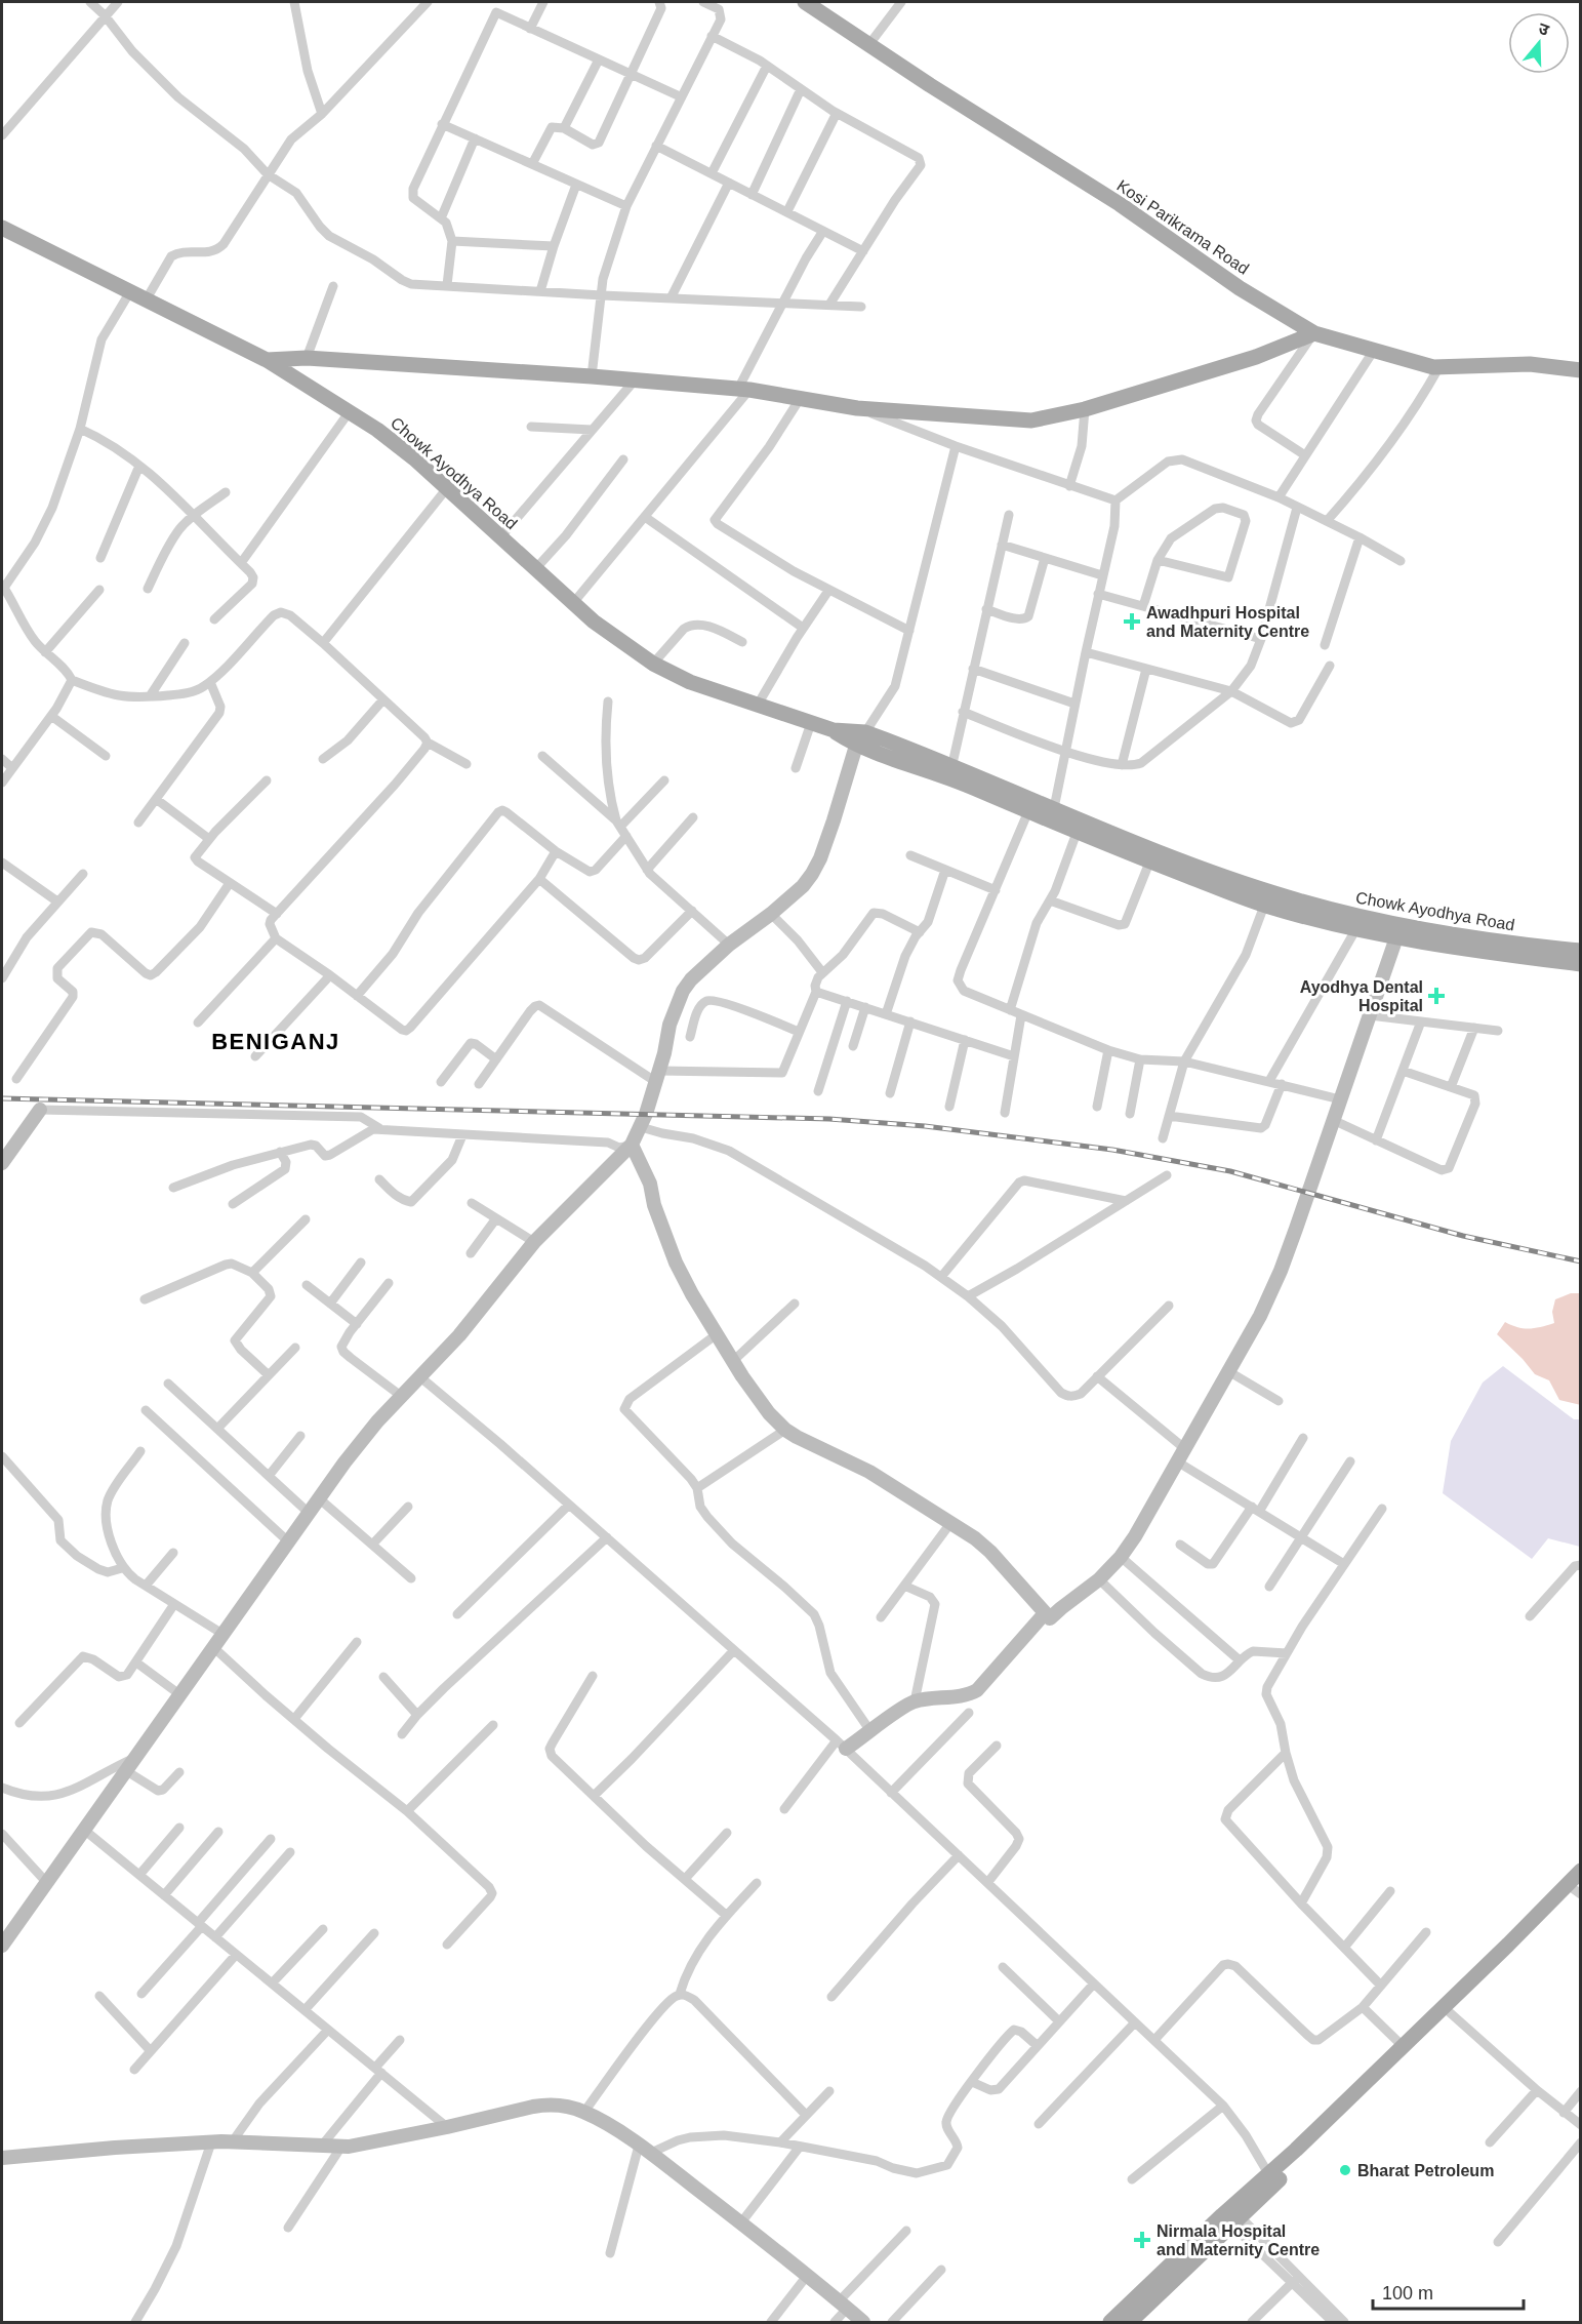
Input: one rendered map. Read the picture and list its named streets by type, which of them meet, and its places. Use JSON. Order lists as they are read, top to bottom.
{
  "streets": {
    "main road": ["Kosi Parikrama Road", "Chowk Ayodhya Road"]
  },
  "districts": ["BENIGANJ"],
  "places": {
    "health": ["Awadhpuri Hospital and Maternity Centre", "Ayodhya Dental Hospital", "Nirmala Hospital and Maternity Centre"],
    "other": ["Bharat Petroleum"]
  },
  "scale_bar": "100 m",
  "north": "top"
}
